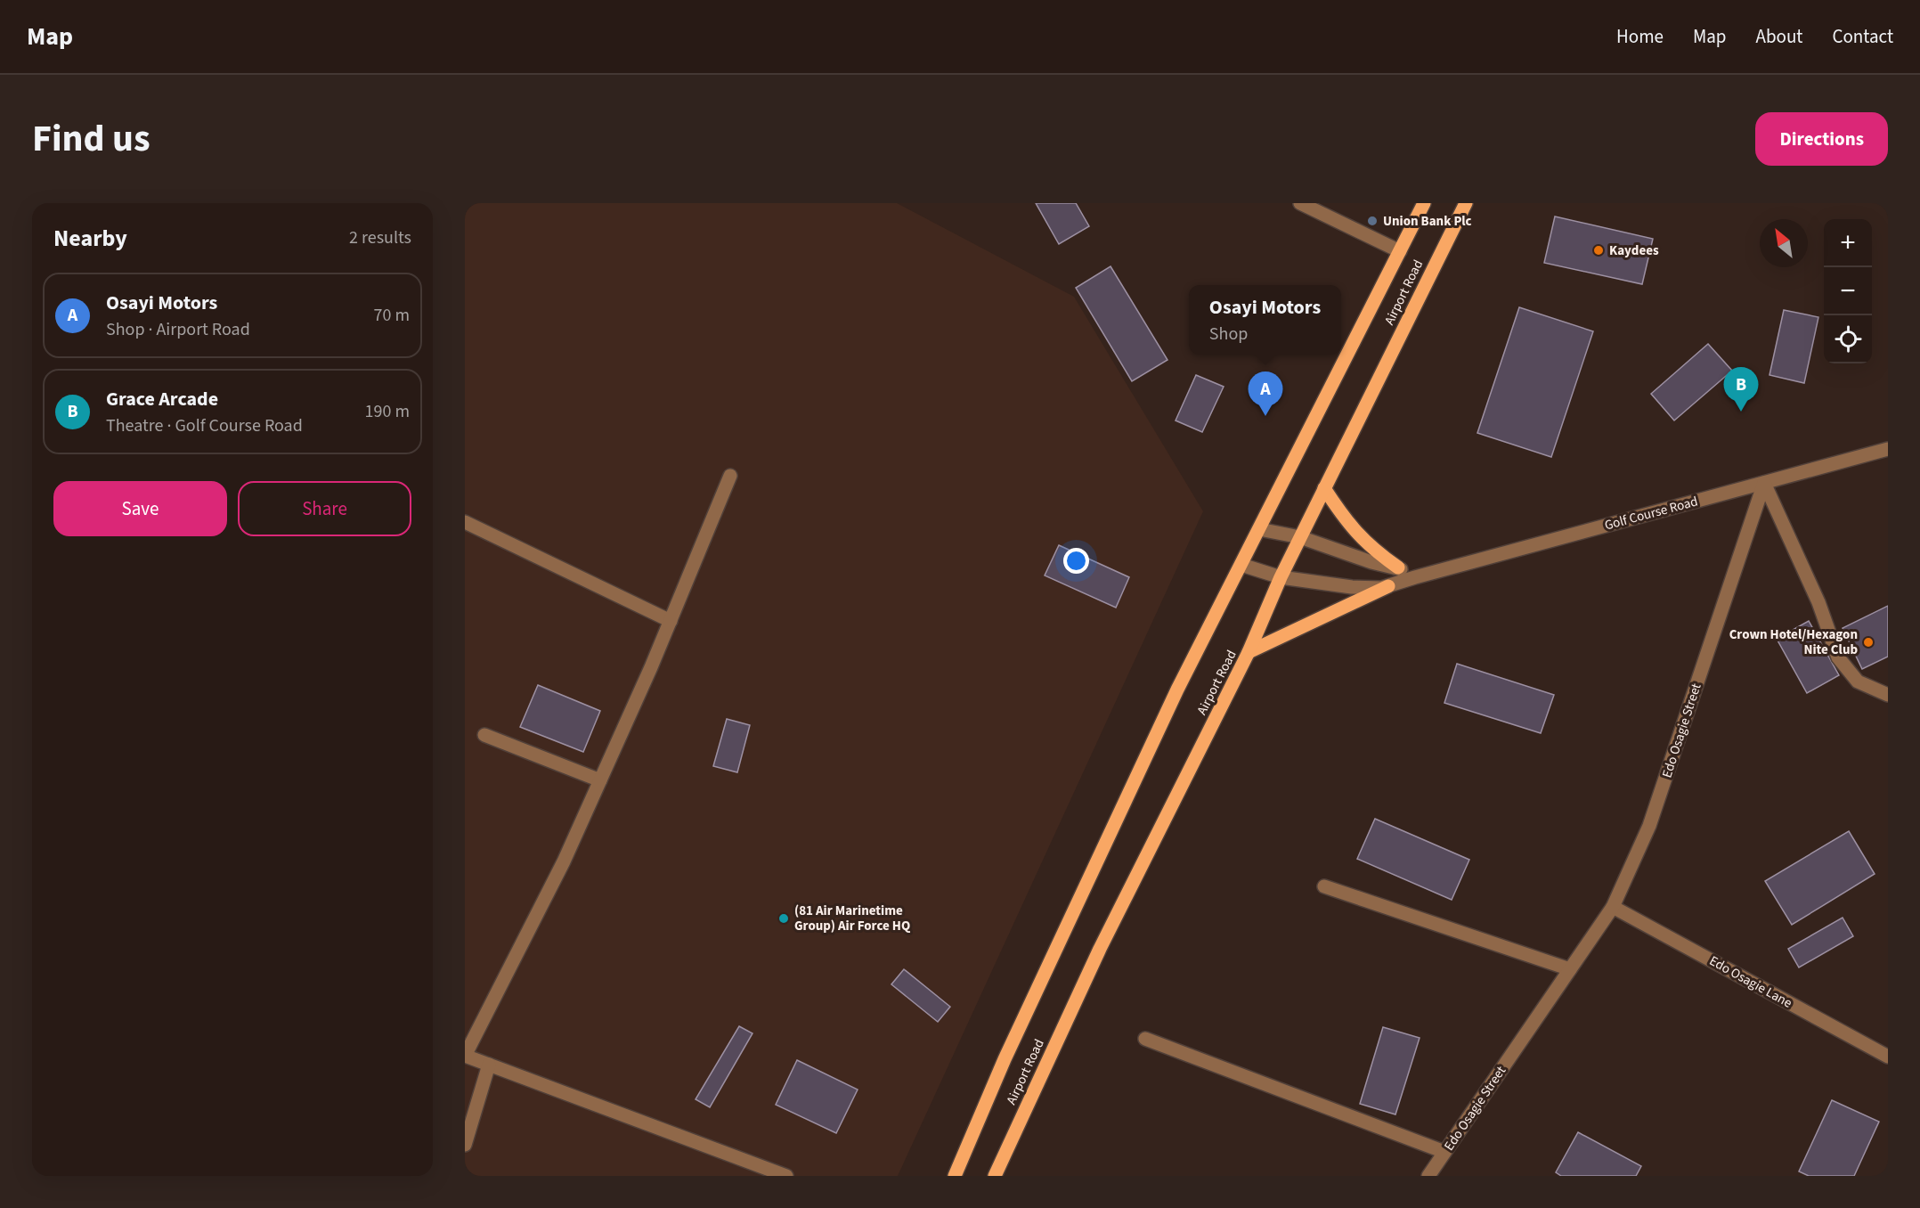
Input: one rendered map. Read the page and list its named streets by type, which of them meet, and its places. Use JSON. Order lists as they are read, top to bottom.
{
  "streets": {
    "main road": ["Airport Road"],
    "street": ["Golf Course Road", "Edo Osagie Street", "Edo Osagie Lane"]
  },
  "crossings": [
    ["Airport Road", "Golf Course Road"],
    ["Golf Course Road", "Edo Osagie Street"],
    ["Edo Osagie Street", "Edo Osagie Lane"]
  ],
  "places": [
    "Union Bank Plc",
    "Kaydees",
    "Crown Hotel/Hexagon Nite Club",
    "(81 Air Marinetime Group) Air Force HQ"
  ],
  "north": "top left",
  "page": {
    "header": "Map",
    "nav": [
      "Home",
      "Map",
      "About",
      "Contact"
    ],
    "title": "Find us",
    "buttons": [
      "Directions",
      ["Save", "Share"]
    ],
    "heading": ["Nearby", "2 results"],
    "map_buttons": ["+", "−"],
    "list": [
      {
        "mark": "A",
        "name": "Osayi Motors",
        "note": "Shop · Airport Road",
        "value": "70 m"
      },
      {
        "mark": "B",
        "name": "Grace Arcade",
        "note": "Theatre · Golf Course Road",
        "value": "190 m"
      }
    ],
    "popup": ["Osayi Motors", "Shop"],
    "pins": ["B", "A"]
  }
}
